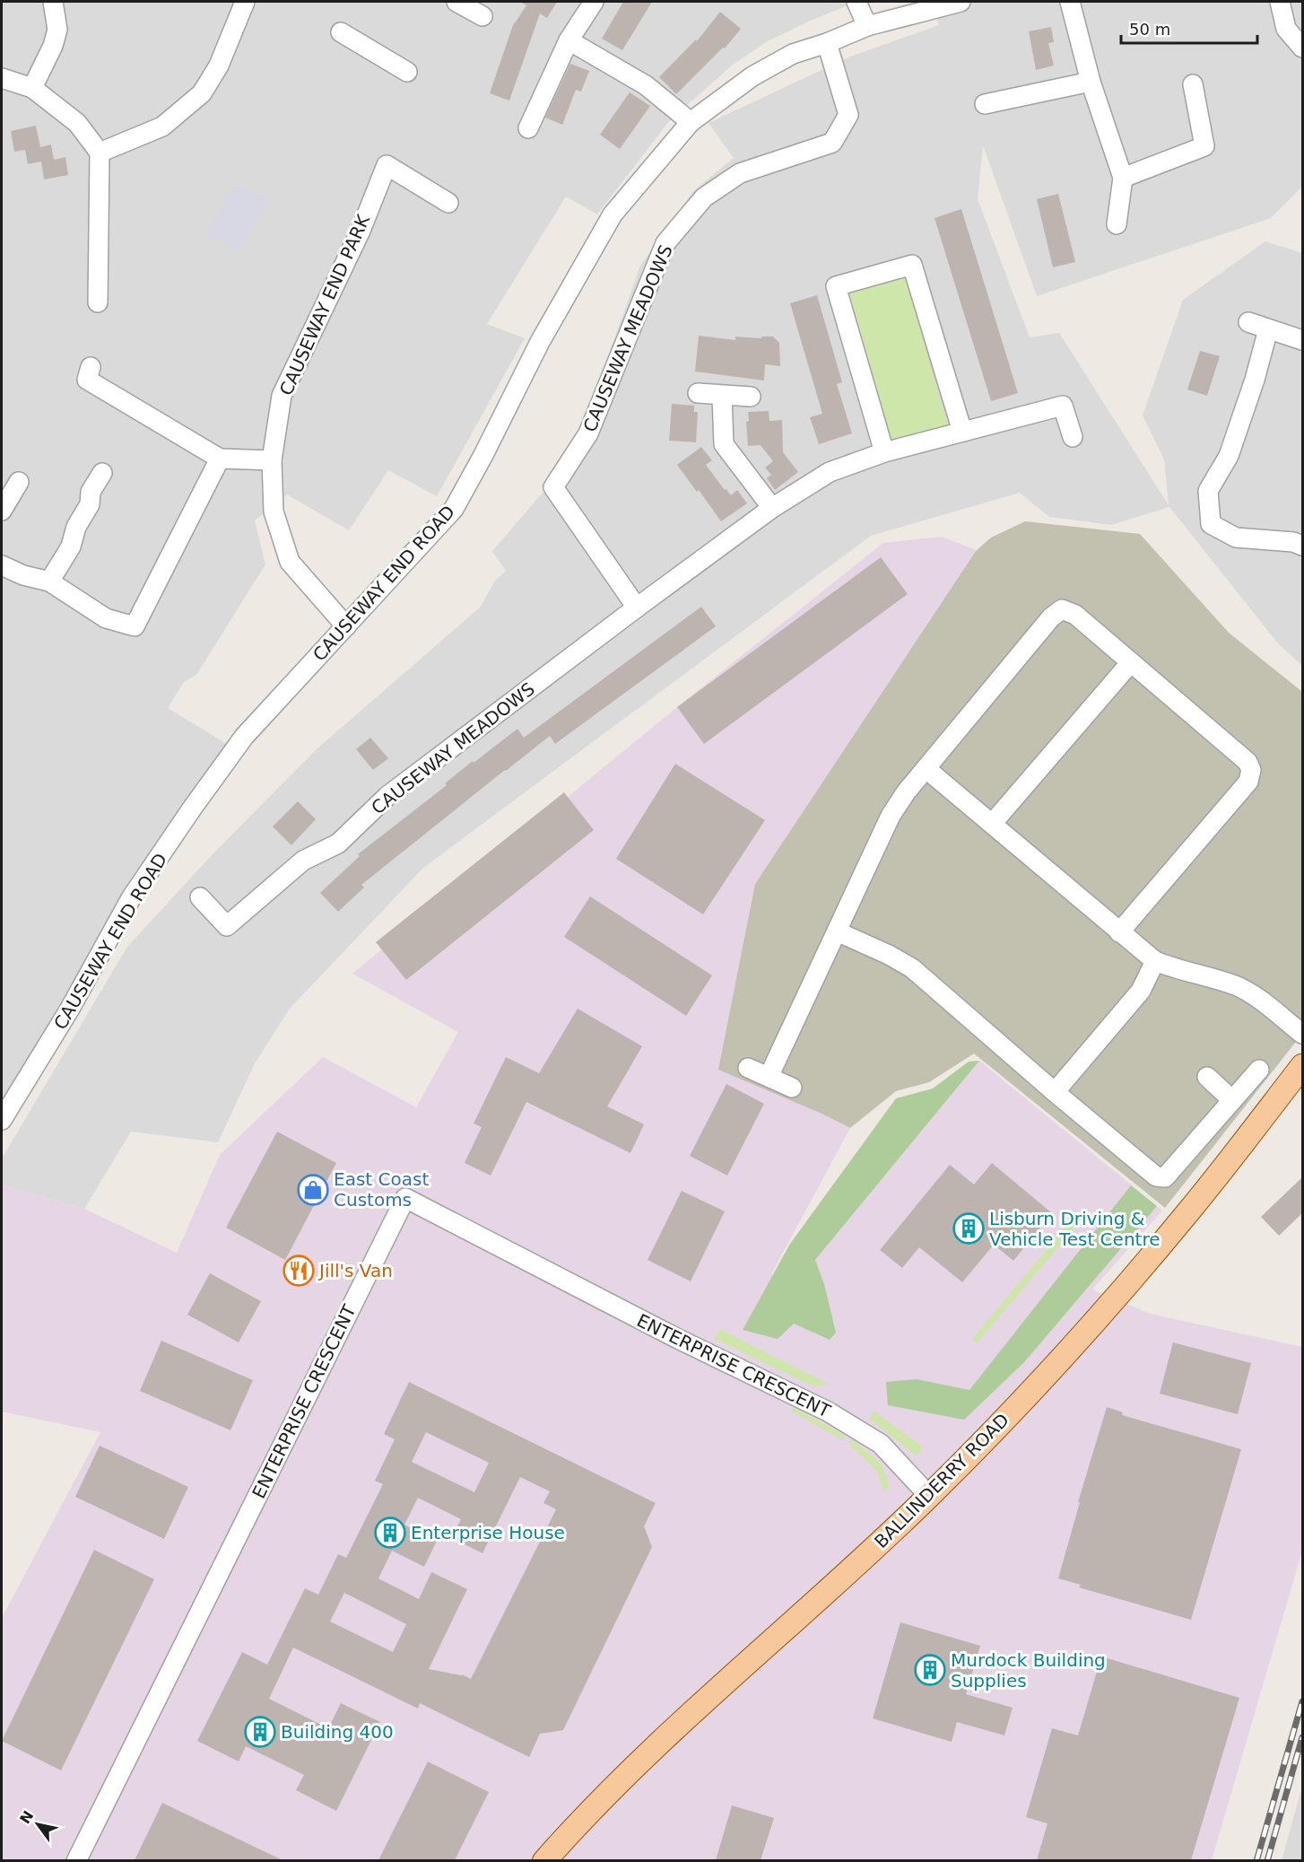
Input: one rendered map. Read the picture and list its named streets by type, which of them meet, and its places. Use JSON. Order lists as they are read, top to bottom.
{
  "streets": {
    "main road": ["BALLINDERRY ROAD"],
    "street": [
      "CAUSEWAY END PARK",
      "CAUSEWAY MEADOWS",
      "CAUSEWAY END ROAD",
      "ENTERPRISE CRESCENT"
    ]
  },
  "crossings": [
    ["CAUSEWAY END PARK", "CAUSEWAY END ROAD"],
    ["CAUSEWAY MEADOWS", "CAUSEWAY END ROAD"],
    ["ENTERPRISE CRESCENT", "BALLINDERRY ROAD"]
  ],
  "places": {
    "shop": ["East Coast Customs"],
    "building": [
      "Lisburn Driving & Vehicle Test Centre",
      "Enterprise House",
      "Murdock Building Supplies",
      "Building 400"
    ],
    "restaurant": ["Jill's Van"]
  },
  "scale_bar": "50 m",
  "north": "top left"
}
